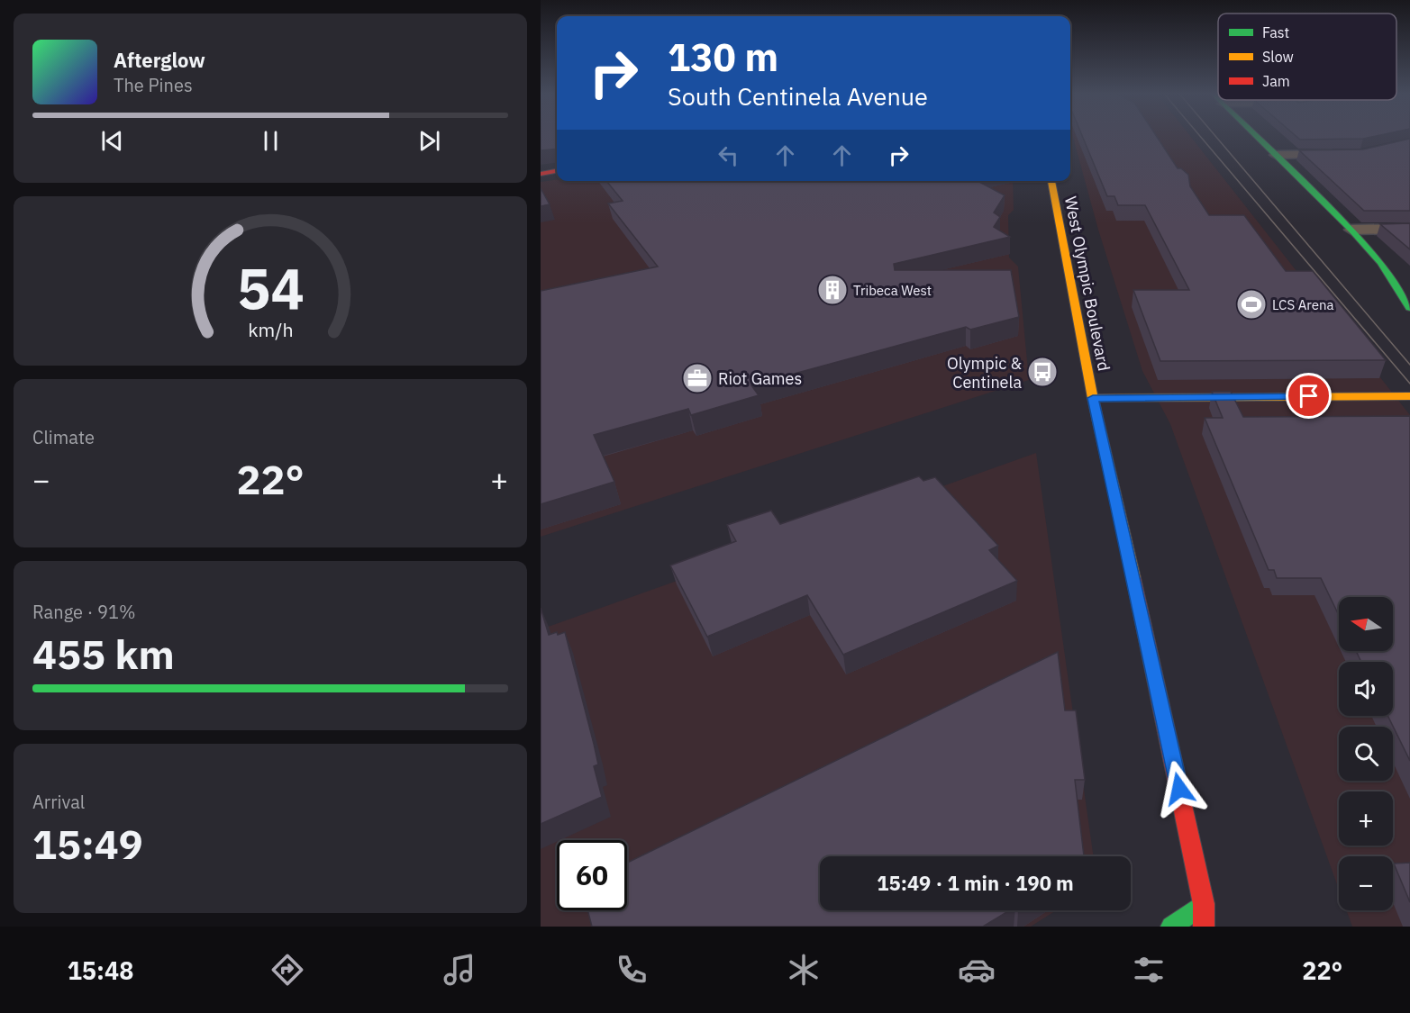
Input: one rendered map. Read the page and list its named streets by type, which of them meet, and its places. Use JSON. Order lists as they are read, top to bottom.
{
  "streets": {
    "street": ["West Olympic Boulevard"]
  },
  "places": {
    "building": ["Tribeca West"],
    "sports": ["LCS Arena"],
    "bus stop": ["Olympic & Centinela"],
    "office": ["Riot Games"]
  },
  "legend": ["Fast", "Slow", "Jam"],
  "north": "left",
  "page": {
    "turn": ["130 m", "South Centinela Avenue"],
    "song": ["Afterglow", "The Pines"],
    "tile": [
      "Climate",
      ["Range · 91%", "455 km"],
      ["Arrival", "15:49"]
    ],
    "heat": ["−", "22°", "+"],
    "map_buttons": ["+", "−"],
    "limit": "60",
    "trip": "15:49 · 1 min · 190 m",
    "tabs": ["15:48", "22°"],
    "gauge": ["54", "km/h"]
  }
}
